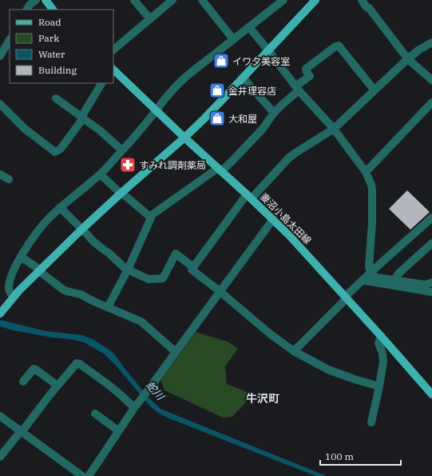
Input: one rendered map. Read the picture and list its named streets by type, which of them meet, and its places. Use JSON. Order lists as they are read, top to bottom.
{
  "streets": {
    "main road": ["妻沼小島太田線"]
  },
  "districts": ["牛沢町"],
  "water": ["蛇川"],
  "places": {
    "shop": ["イワ夕美容室", "金井理容店", "大和屋"],
    "pharmacy": ["すみれ調剤薬局"]
  },
  "legend": [
    "Road",
    "Park",
    "Water",
    "Building"
  ],
  "scale_bar": "100 m"
}
